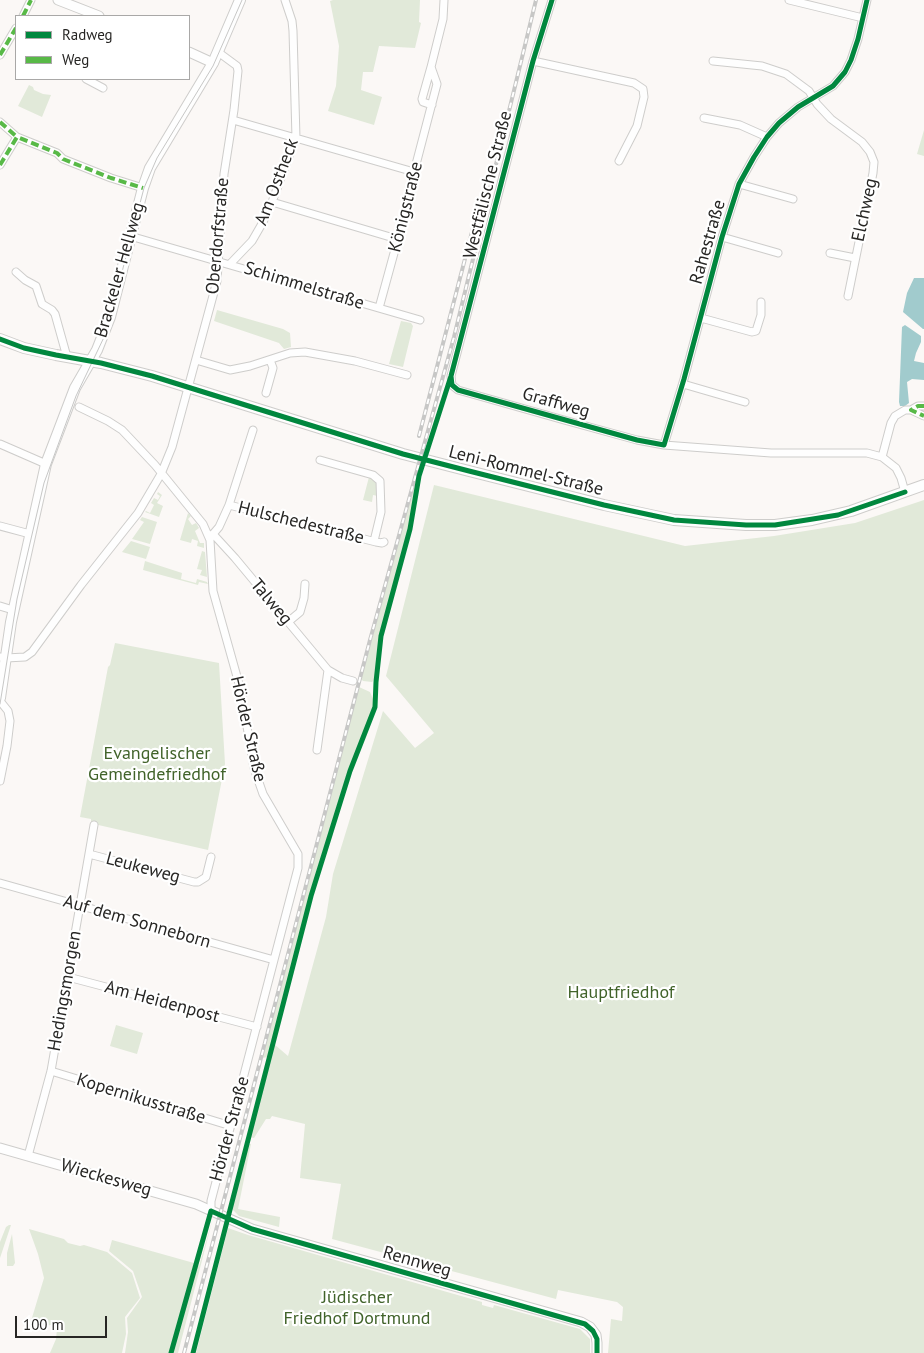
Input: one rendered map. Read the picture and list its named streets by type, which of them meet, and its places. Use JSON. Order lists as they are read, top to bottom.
{
  "streets": {
    "main road": ["Brackeler Hellweg", "Leni-Rommel-Straße"],
    "street": [
      "Am Ostheck",
      "Westfälische Straße",
      "Königstraße",
      "Elchweg",
      "Oberdorfstraße",
      "Rahestraße",
      "Schimmelstraße",
      "Graffweg",
      "Hulschedestraße",
      "Talweg",
      "Hörder Straße",
      "Leukeweg",
      "Auf dem Sonneborn",
      "Hedingsmorgen",
      "Am Heidenpost",
      "Kopernikusstraße",
      "Wieckesweg",
      "Rennweg"
    ]
  },
  "crossings": [
    ["Am Ostheck", "Schimmelstraße"],
    ["Westfälische Straße", "Graffweg"],
    ["Königstraße", "Schimmelstraße"],
    ["Elchweg", "Rahestraße"],
    ["Oberdorfstraße", "Brackeler Hellweg"],
    ["Oberdorfstraße", "Schimmelstraße"],
    ["Oberdorfstraße", "Leni-Rommel-Straße"],
    ["Oberdorfstraße", "Hörder Straße"],
    ["Rahestraße", "Graffweg"],
    ["Brackeler Hellweg", "Schimmelstraße"],
    ["Brackeler Hellweg", "Leni-Rommel-Straße"],
    ["Talweg", "Hörder Straße"],
    ["Hörder Straße", "Auf dem Sonneborn"],
    ["Hörder Straße", "Am Heidenpost"],
    ["Hörder Straße", "Kopernikusstraße"],
    ["Hörder Straße", "Wieckesweg"],
    ["Hörder Straße", "Rennweg"],
    ["Leukeweg", "Hedingsmorgen"],
    ["Auf dem Sonneborn", "Hedingsmorgen"],
    ["Hedingsmorgen", "Am Heidenpost"],
    ["Hedingsmorgen", "Kopernikusstraße"],
    ["Hedingsmorgen", "Wieckesweg"],
    ["Wieckesweg", "Rennweg"]
  ],
  "parks": ["Evangelischer Gemeindefriedhof", "Hauptfriedhof", "Jüdischer Friedhof Dortmund"],
  "legend": ["Radweg", "Weg"],
  "scale_bar": "100 m"
}
